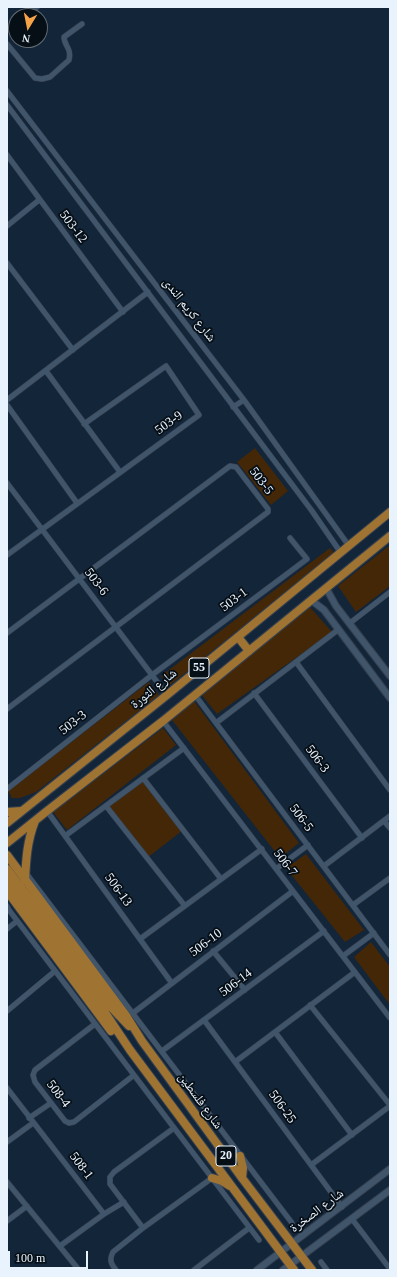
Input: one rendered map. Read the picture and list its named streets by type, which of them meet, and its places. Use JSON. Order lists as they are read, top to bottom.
{
  "streets": {
    "main road": [
      "55",
      "شارع الثورة",
      "شارع فلسطين",
      "20"
    ],
    "street": [
      "503-12",
      "شارع كريم الندى",
      "503-9",
      "503-5",
      "503-6",
      "503-1",
      "503-3",
      "506-3",
      "506-5",
      "506-7",
      "506-13",
      "506-10",
      "506-14",
      "508-4",
      "506-25",
      "508-1",
      "شارع الصخرة"
    ]
  },
  "crossings": [
    ["شارع كريم الندى", "شارع الثورة"],
    ["503-9", "503-6"],
    ["503-5", "503-6"],
    ["503-6", "503-1"],
    ["503-6", "شارع الثورة"],
    ["503-6", "503-3"],
    ["503-1", "503-3"],
    ["55", "506-5"],
    ["55", "506-7"],
    ["55", "506-13"],
    ["506-7", "506-10"],
    ["506-7", "506-14"],
    ["506-13", "506-10"],
    ["506-14", "506-25"],
    ["شارع فلسطين", "شارع الصخرة"],
    ["506-25", "شارع الصخرة"]
  ],
  "scale_bar": "100 m",
  "north": "bottom"
}
